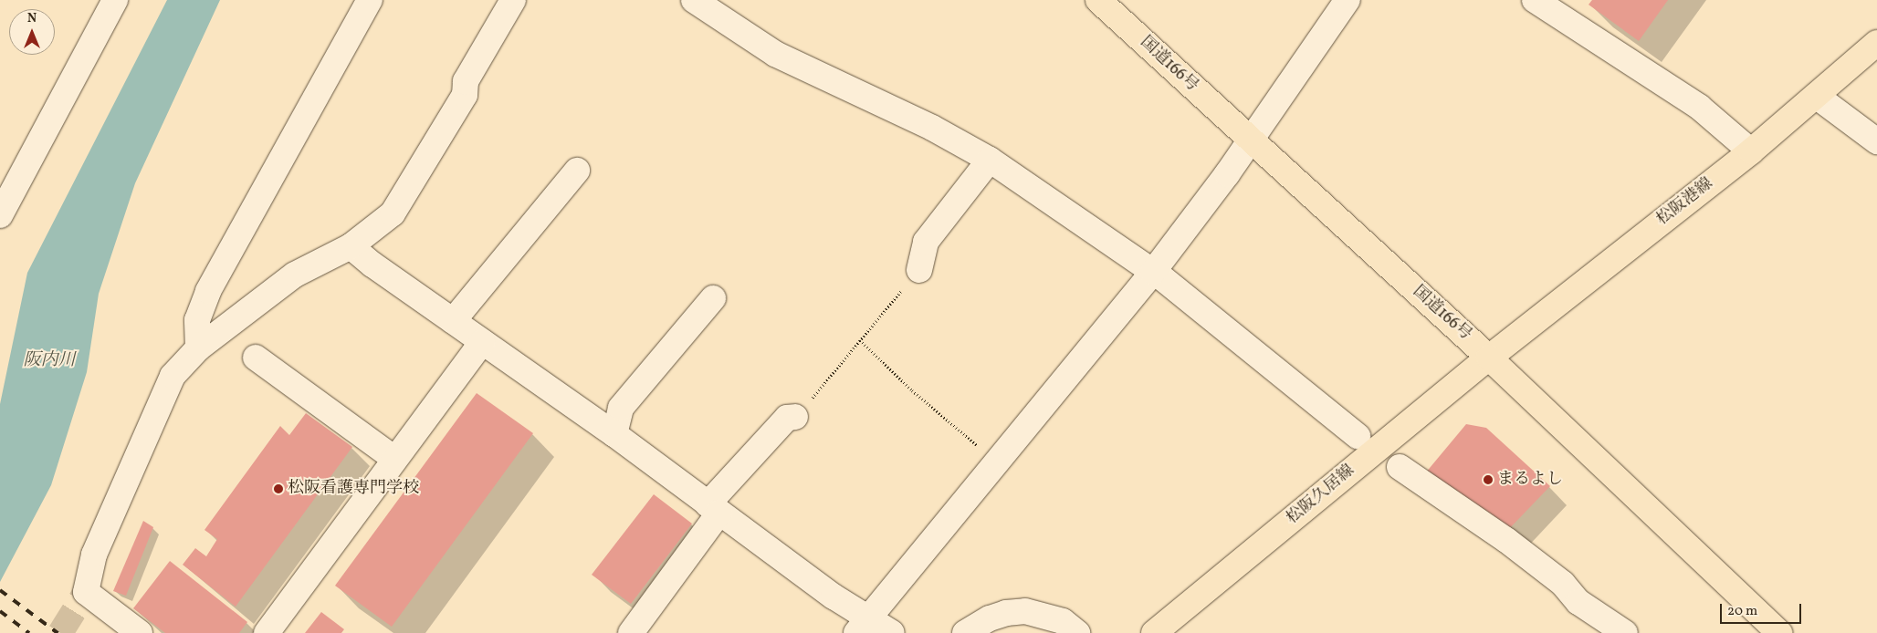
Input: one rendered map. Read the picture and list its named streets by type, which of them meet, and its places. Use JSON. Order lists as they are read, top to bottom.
{
  "streets": {
    "main road": ["国道166号", "松阪港線", "松阪久居線"]
  },
  "crossings": [
    ["国道166号", "松阪港線"],
    ["国道166号", "松阪久居線"],
    ["松阪港線", "松阪久居線"]
  ],
  "water": ["阪内川"],
  "places": ["まるよし", "松阪看護専門学校"],
  "scale_bar": "20 m",
  "north": "top"
}
